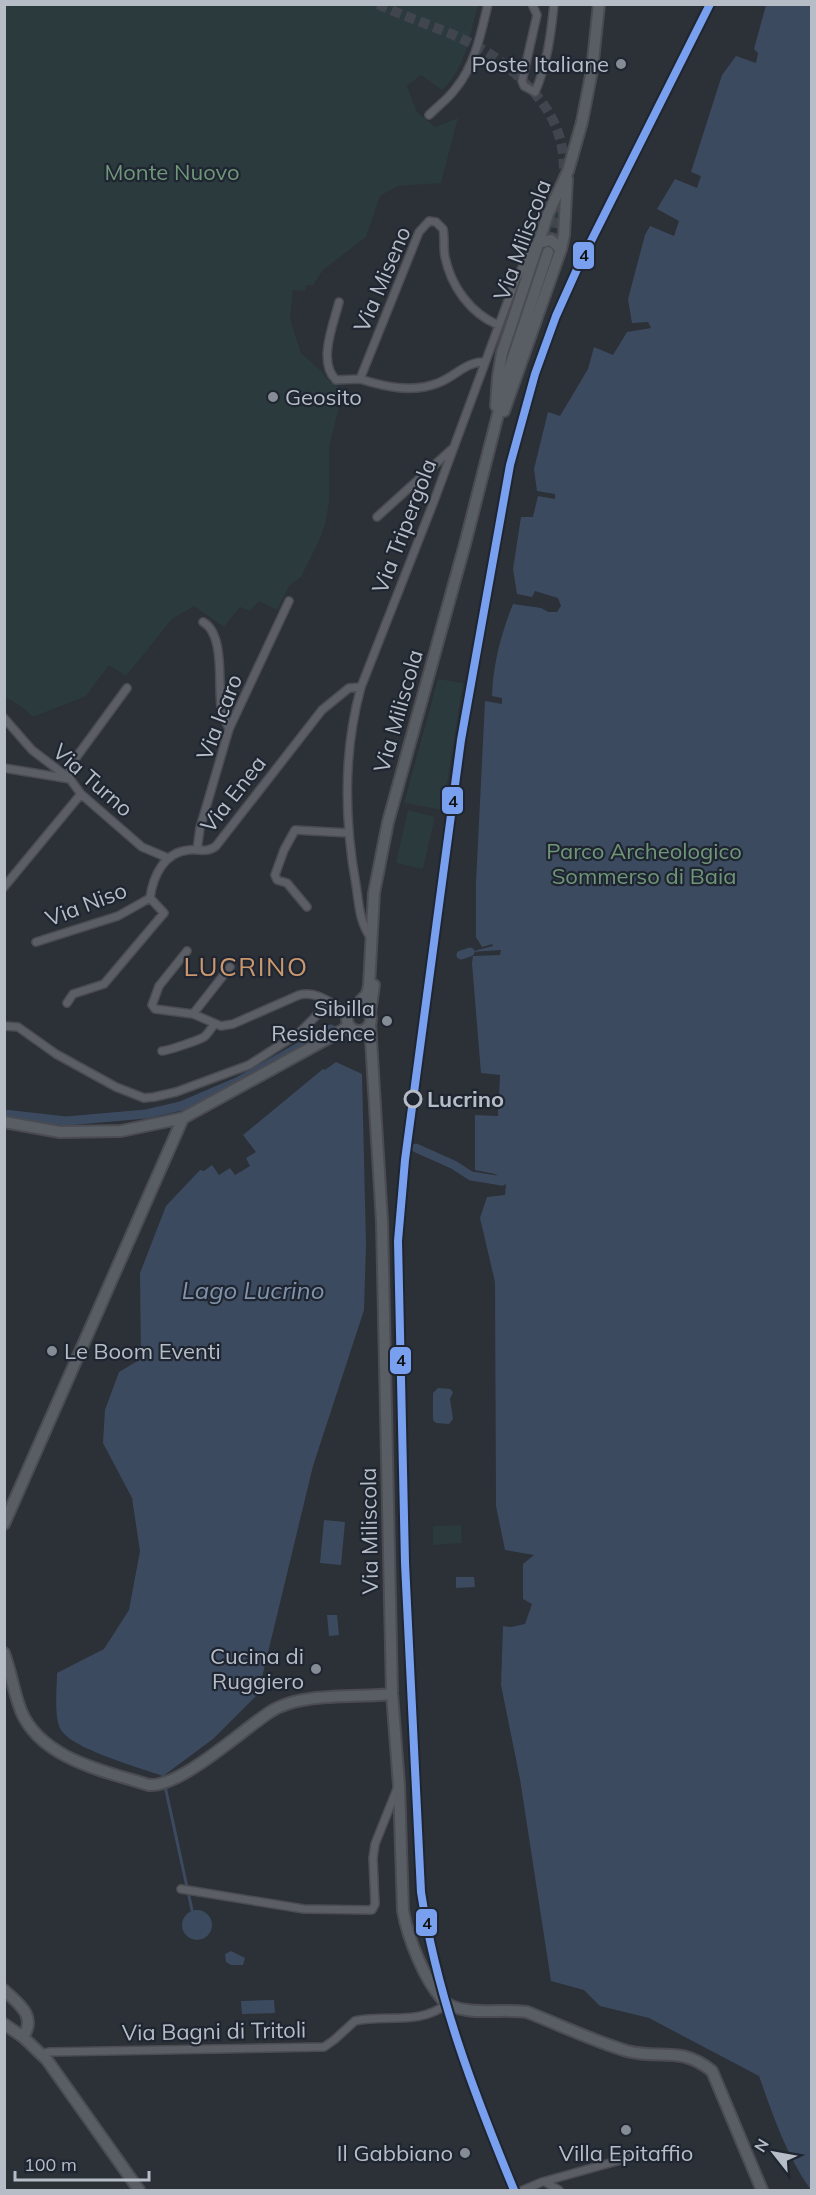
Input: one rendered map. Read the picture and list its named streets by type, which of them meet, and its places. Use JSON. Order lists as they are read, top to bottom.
{
  "streets": {
    "main road": ["Via Miliscola"],
    "street": [
      "Via Miseno",
      "Via Tripergola",
      "Via Icaro",
      "Via Turno",
      "Via Enea",
      "Via Niso",
      "Via Bagni di Tritoli"
    ]
  },
  "crossings": [
    ["Via Miliscola", "Via Tripergola"],
    ["Via Miliscola", "Via Bagni di Tritoli"],
    ["Via Miseno", "Via Tripergola"],
    ["Via Tripergola", "Via Enea"],
    ["Via Icaro", "Via Enea"],
    ["Via Turno", "Via Enea"]
  ],
  "districts": ["LUCRINO"],
  "water": ["Lago Lucrino"],
  "parks": ["Monte Nuovo", "Parco Archeologico Sommerso di Baia"],
  "places": [
    "Poste Italiane",
    "Geosito",
    "Sibilla Residence",
    "Lucrino",
    "Le Boom Eventi",
    "Cucina di Ruggiero",
    "Villa Epitaffio",
    "Il Gabbiano"
  ],
  "lines": ["transit line 4"],
  "scale_bar": "100 m",
  "north": "top left"
}
